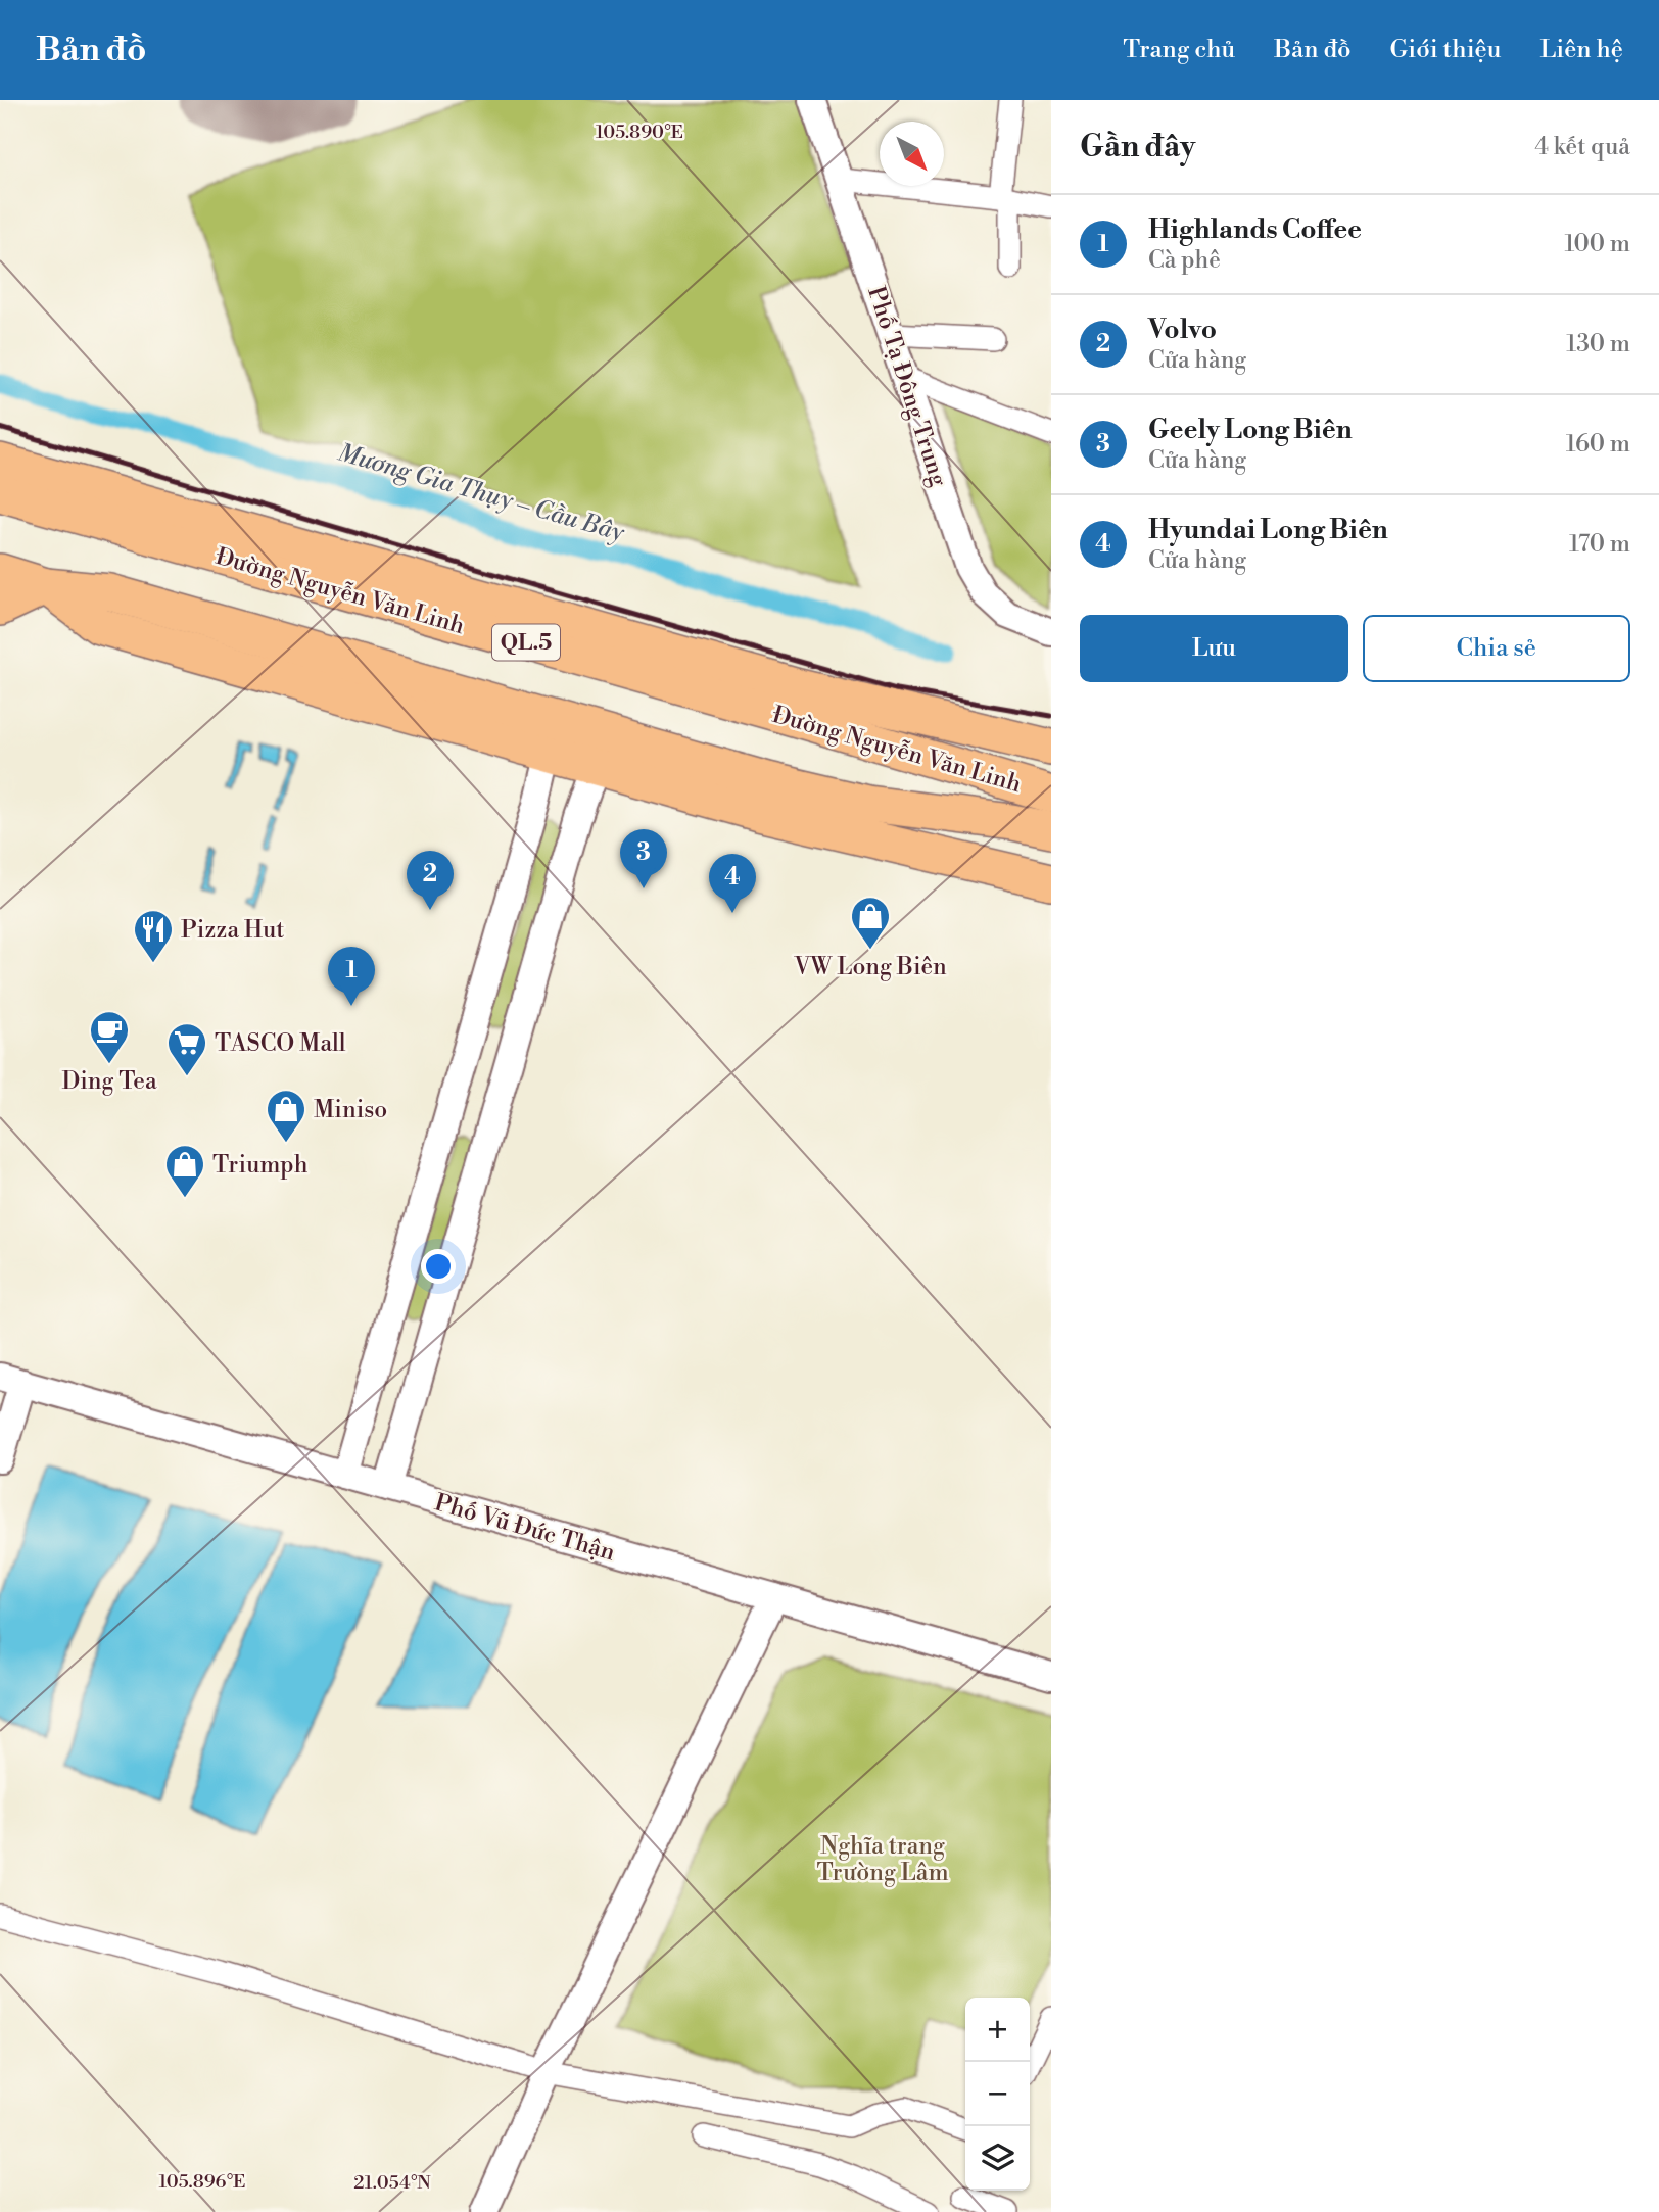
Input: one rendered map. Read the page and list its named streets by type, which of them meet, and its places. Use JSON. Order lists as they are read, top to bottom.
{
  "streets": {
    "highway": ["Đường Nguyễn Văn Linh", "QL.5"],
    "street": ["Phố Tạ Đông Trung", "Phố Vũ Đức Thận"]
  },
  "water": ["Mương Gia Thụy – Cầu Bây"],
  "parks": ["Nghĩa trang Trường Lâm"],
  "places": {
    "shop": ["VW Long Biên", "Miniso", "Triumph"],
    "restaurant": ["Pizza Hut"],
    "cafe": ["Ding Tea"],
    "supermarket": ["TASCO Mall"]
  },
  "north": "bottom right",
  "page": {
    "header": "Bản đồ",
    "nav": [
      "Trang chủ",
      "Bản đồ",
      "Giới thiệu",
      "Liên hệ"
    ],
    "heading": ["Gần đây", "4 kết quả"],
    "list": [
      {
        "mark": "1",
        "name": "Highlands Coffee",
        "note": "Cà phê",
        "value": "100 m"
      },
      {
        "mark": "2",
        "name": "Volvo",
        "note": "Cửa hàng",
        "value": "130 m"
      },
      {
        "mark": "3",
        "name": "Geely Long Biên",
        "note": "Cửa hàng",
        "value": "160 m"
      },
      {
        "mark": "4",
        "name": "Hyundai Long Biên",
        "note": "Cửa hàng",
        "value": "170 m"
      }
    ],
    "buttons": ["Lưu", "Chia sẻ"],
    "pins": [
      "3",
      "2",
      "4",
      "1"
    ],
    "map_buttons": ["+", "−"]
  },
  "coordinates": ["105.890°E", "105.896°E", "21.054°N"]
}
